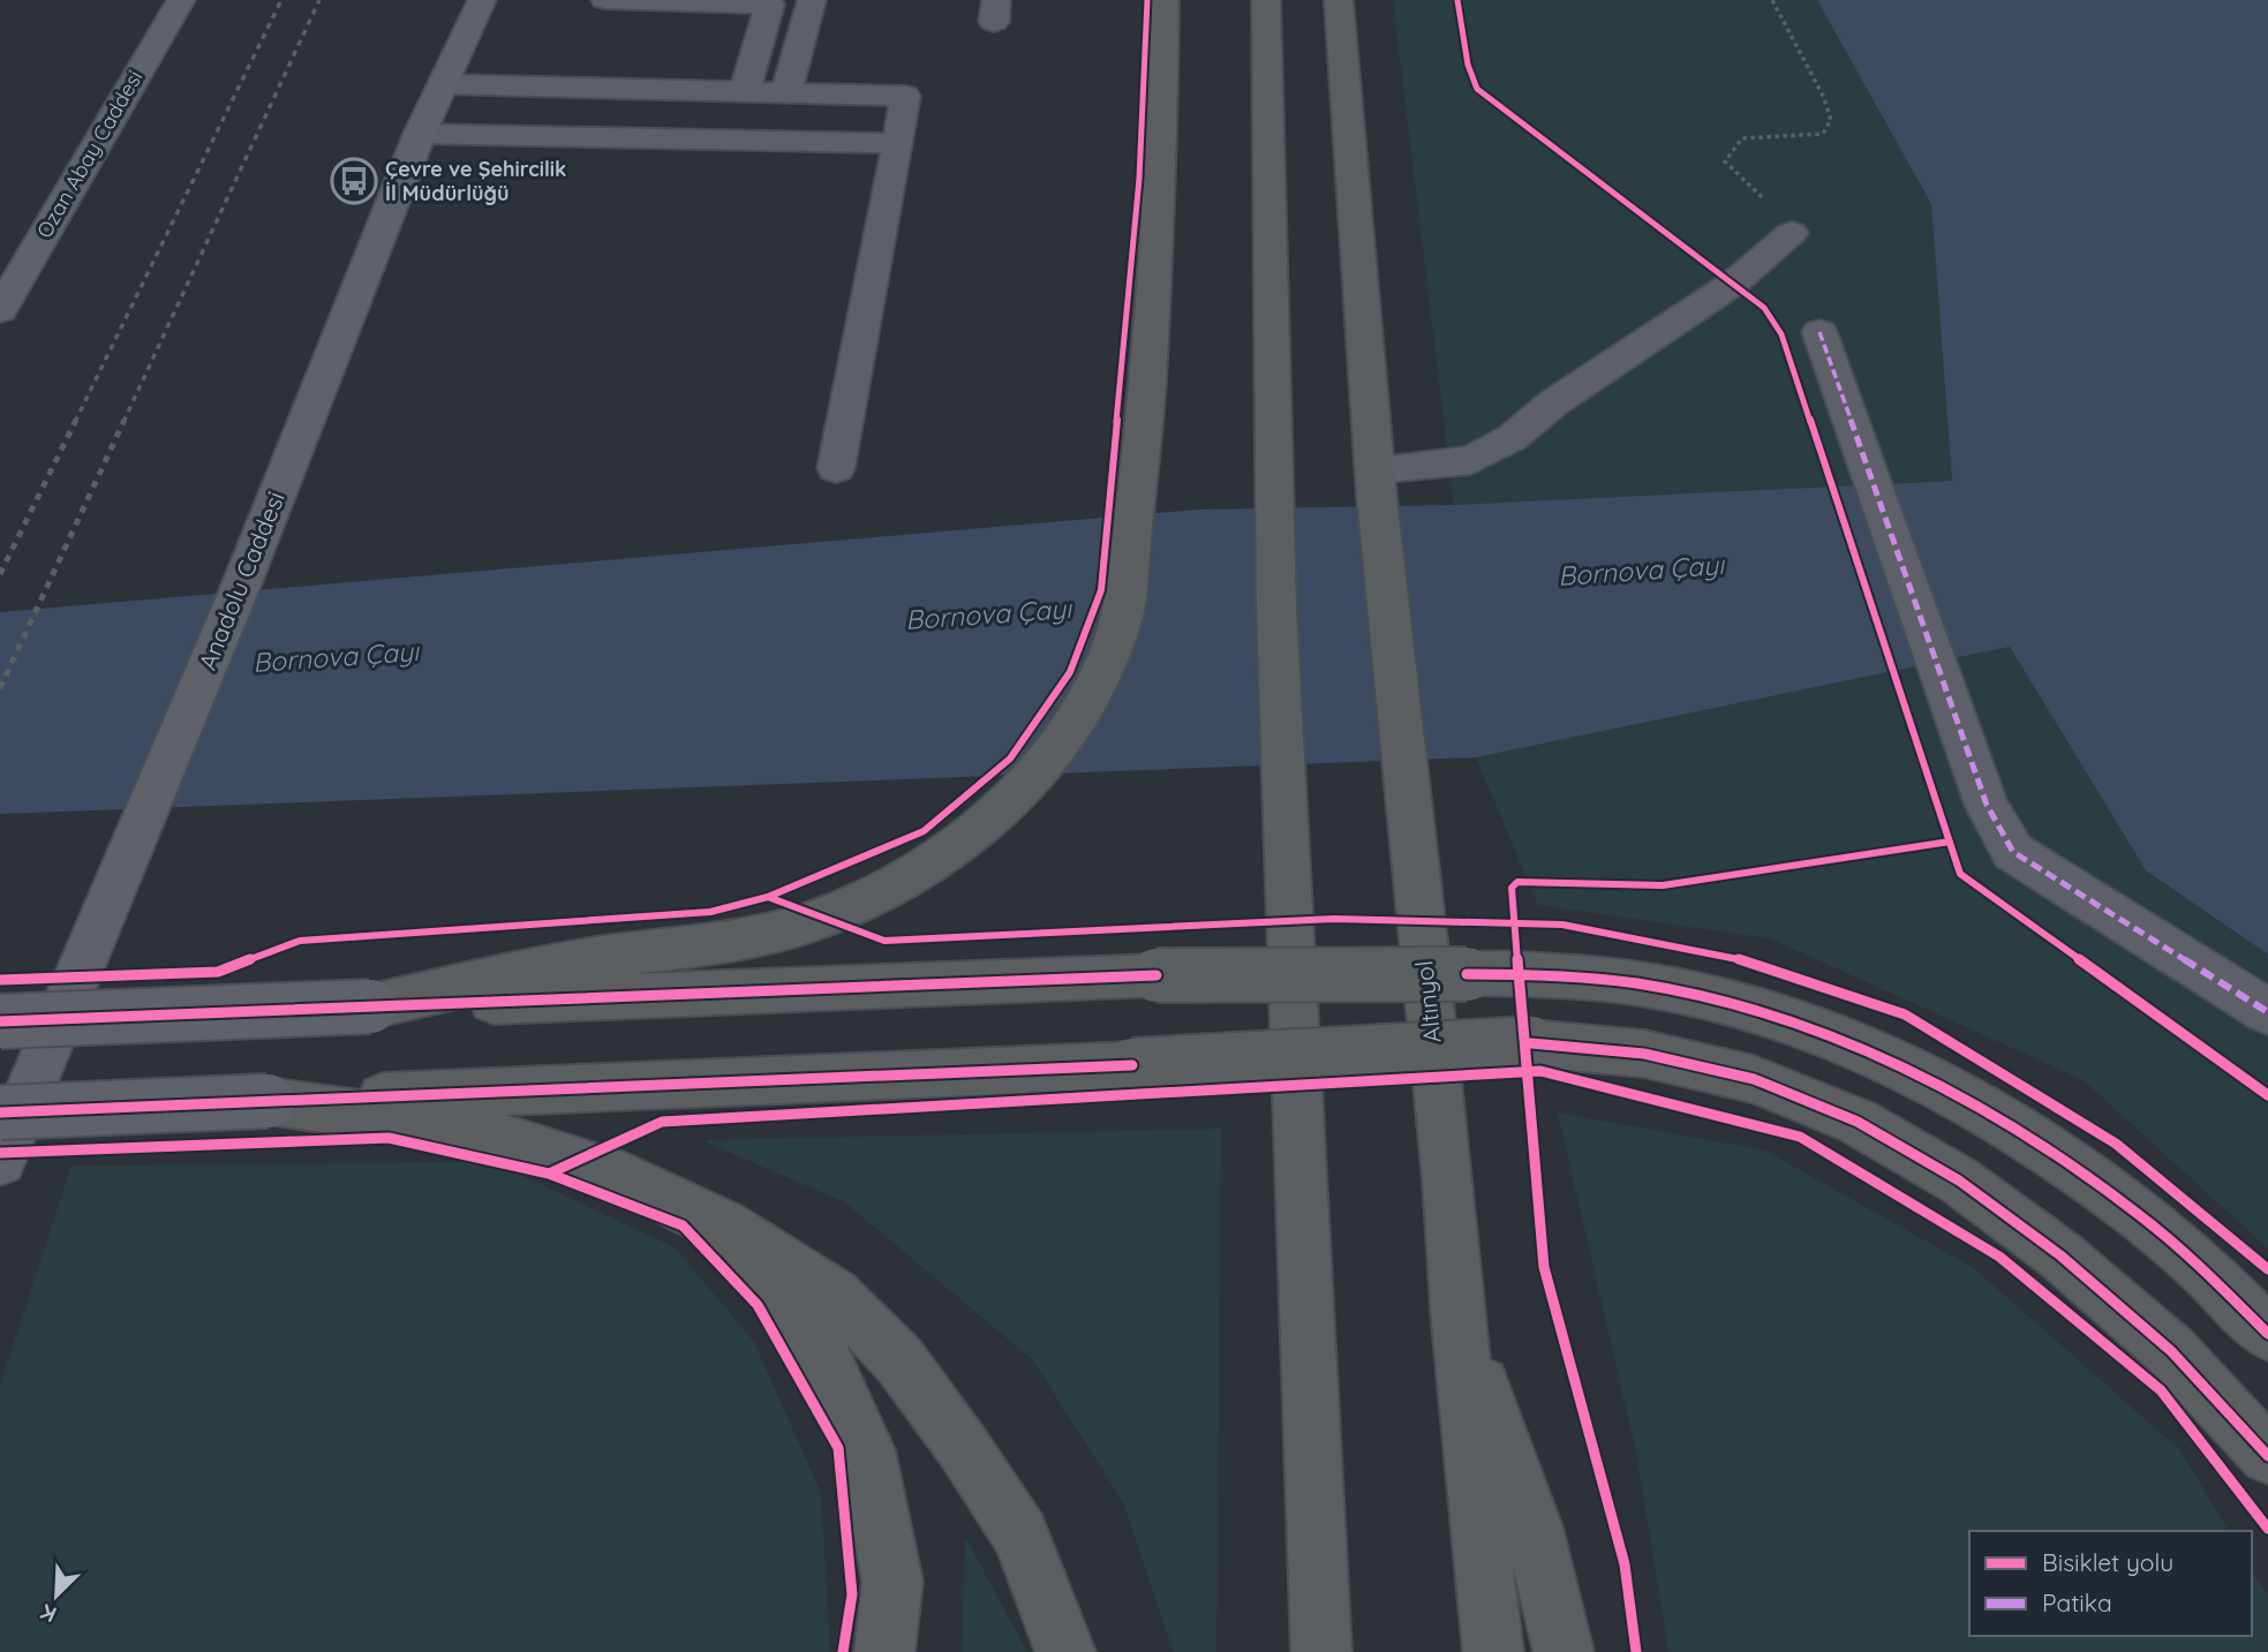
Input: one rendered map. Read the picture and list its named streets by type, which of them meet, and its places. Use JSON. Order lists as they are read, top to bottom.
{
  "streets": {
    "highway": ["Altınyol"],
    "main road": ["Ozan Abay Caddesi", "Anadolu Caddesi"]
  },
  "water": ["Bornova Çayı"],
  "places": {
    "bus stop": ["Çevre ve Şehircilik İl Müdürlüğü"]
  },
  "legend": ["Bisiklet yolu", "Patika"],
  "north": "bottom left"
}
